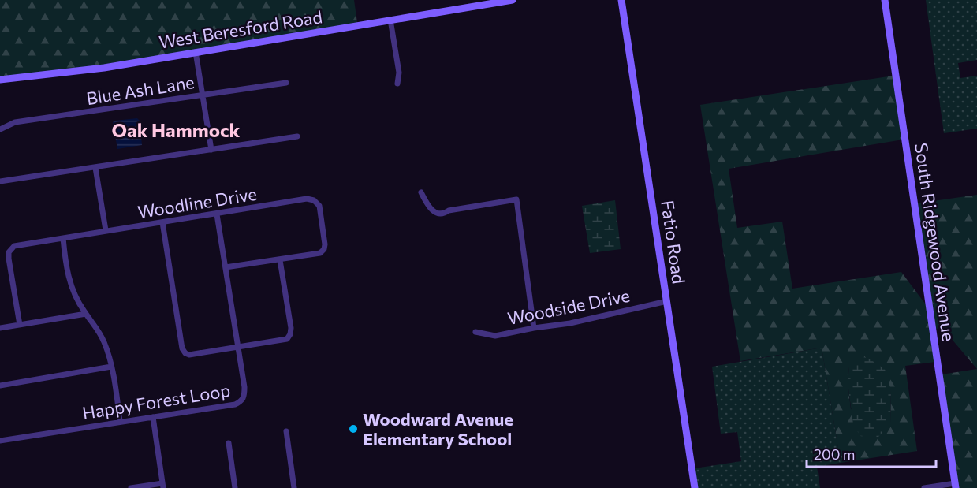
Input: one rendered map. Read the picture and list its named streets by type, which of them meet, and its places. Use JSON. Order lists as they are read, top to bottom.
{
  "streets": {
    "street": [
      "West Beresford Road",
      "Blue Ash Lane",
      "Woodline Drive",
      "Fatio Road",
      "South Ridgewood Avenue",
      "Woodside Drive",
      "Happy Forest Loop"
    ]
  },
  "crossings": [
    ["Woodline Drive", "Happy Forest Loop"],
    ["Fatio Road", "Woodside Drive"]
  ],
  "districts": ["Oak Hammock"],
  "places": ["Woodward Avenue Elementary School"],
  "scale_bar": "200 m"
}
